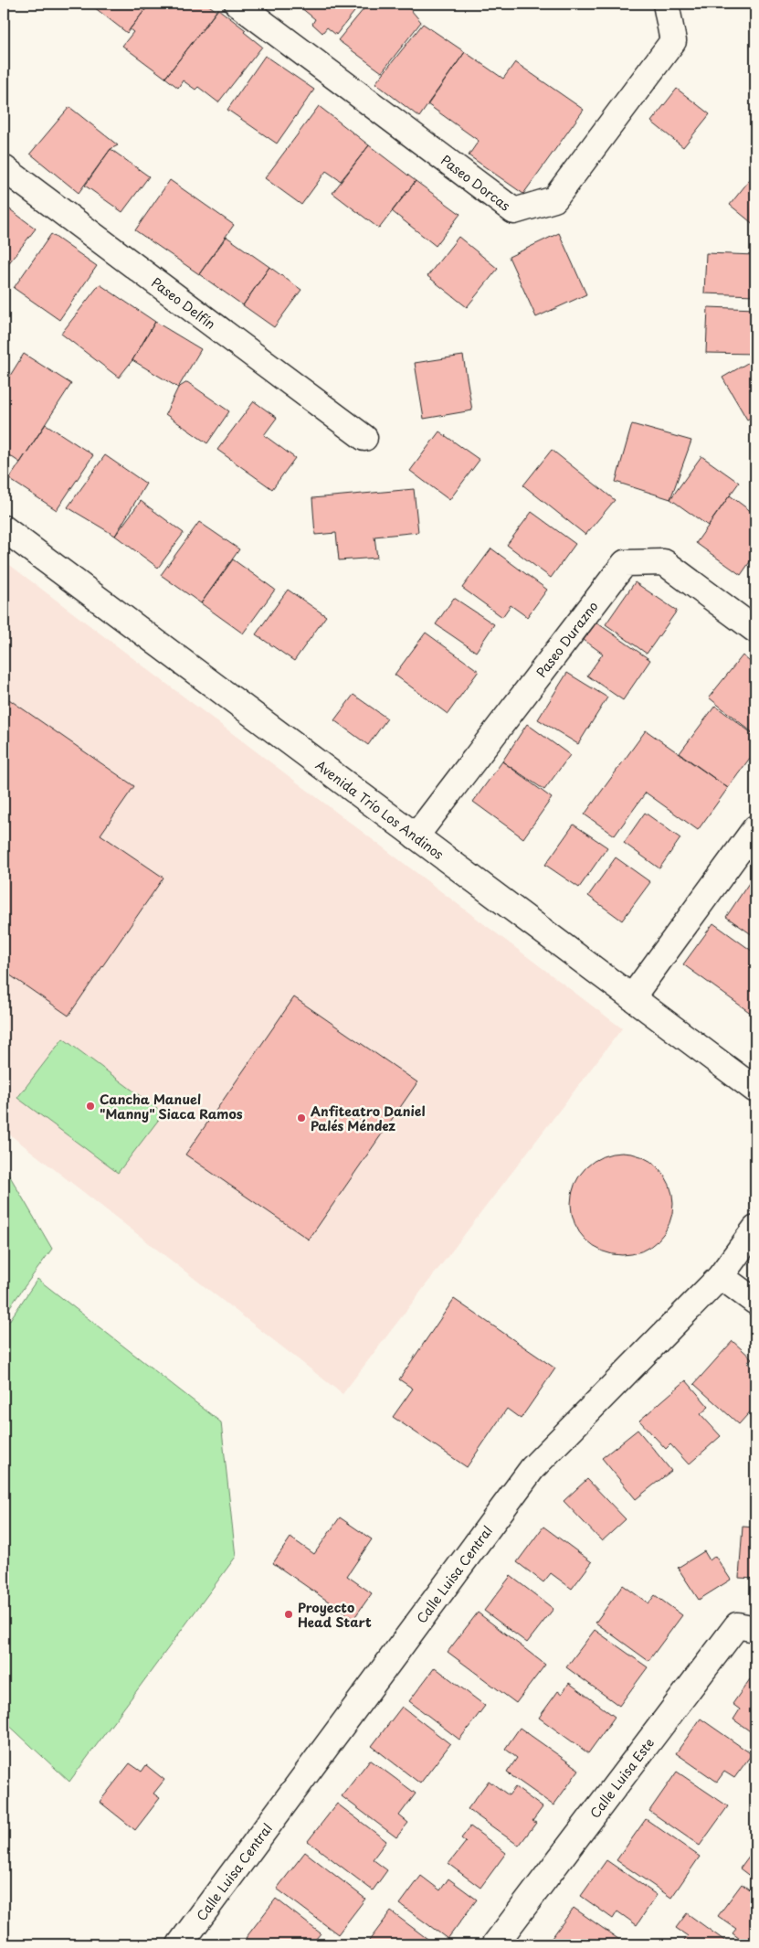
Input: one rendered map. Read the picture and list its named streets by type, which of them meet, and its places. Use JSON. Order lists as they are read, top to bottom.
{
  "streets": {
    "street": [
      "Paseo Dorcas",
      "Paseo Delfín",
      "Paseo Durazno",
      "Avenida Trío Los Andinos",
      "Calle Luisa Central",
      "Calle Luisa Este"
    ]
  },
  "crossings": [
    ["Paseo Durazno", "Avenida Trío Los Andinos"]
  ],
  "places": ["Cancha Manuel \"Manny\" Siaca Ramos", "Anfiteatro Daniel Palés Méndez", "Proyecto Head Start"]
}
